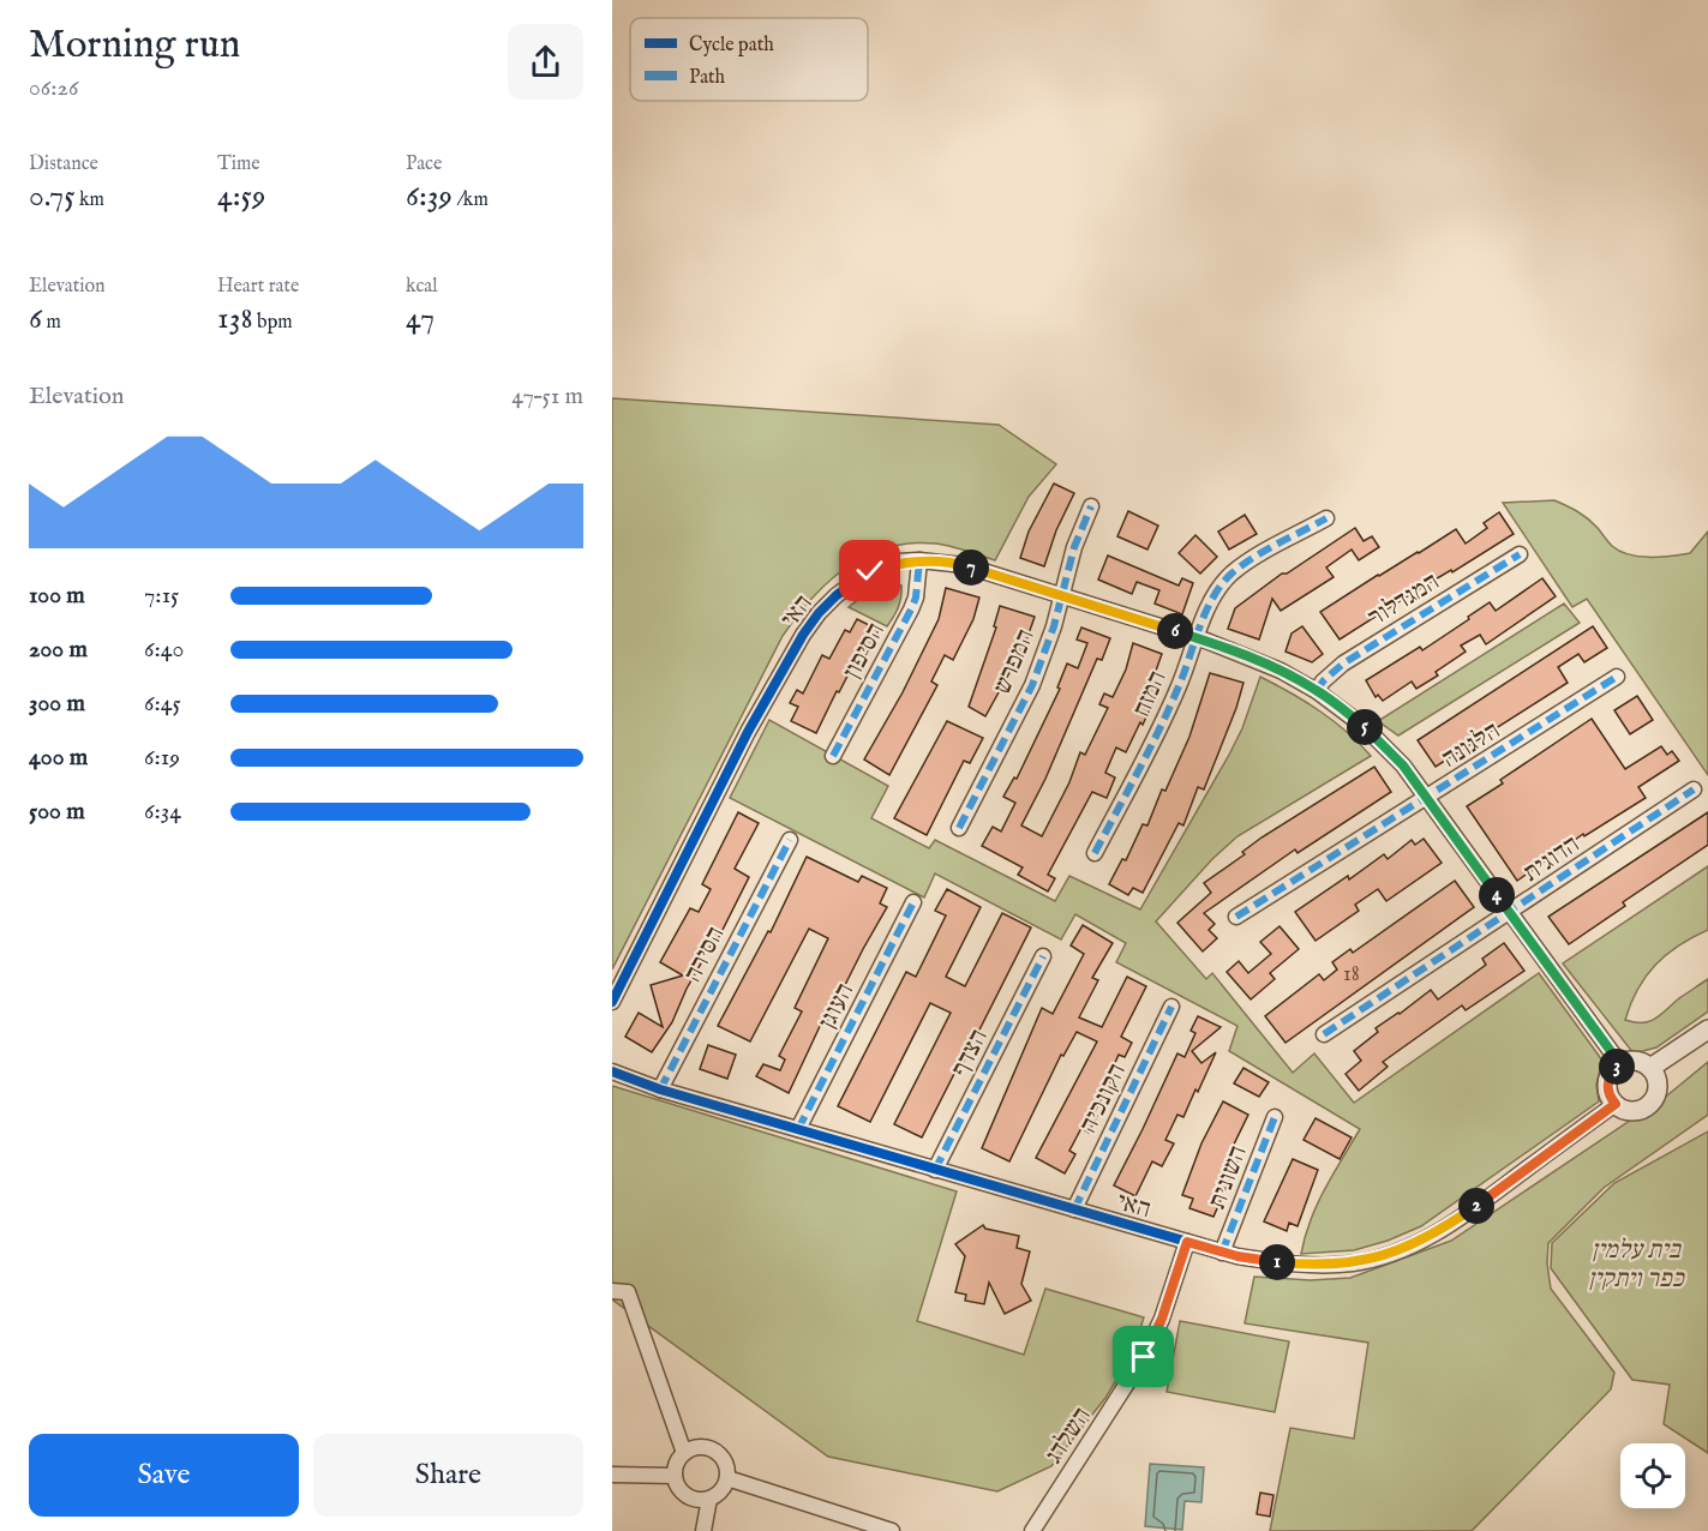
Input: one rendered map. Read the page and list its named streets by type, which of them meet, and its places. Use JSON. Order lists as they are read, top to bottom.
{
  "streets": {
    "street": [
      "המגדלור",
      "האי",
      "הסיפון",
      "המפרש",
      "המזח",
      "הלגונה",
      "הדוגית",
      "הסירה",
      "העוגן",
      "הצדף",
      "הקונכיה",
      "השונית",
      "השלדג"
    ]
  },
  "crossings": [
    ["המגדלור", "האי"],
    ["האי", "הסיפון"],
    ["האי", "המפרש"],
    ["האי", "המזח"],
    ["האי", "הלגונה"],
    ["האי", "הדוגית"],
    ["האי", "הסירה"],
    ["האי", "העוגן"],
    ["האי", "הצדף"],
    ["האי", "הקונכיה"],
    ["האי", "השונית"],
    ["האי", "השלדג"]
  ],
  "parks": ["בית עלמין כפר ויתקין"],
  "house_numbers": ["18"],
  "legend": ["Cycle path", "Path"],
  "page": {
    "heading": ["Morning run", "06:26"],
    "stats": [
      ["Distance", "0.75 km"],
      ["Time", "4:59"],
      ["Pace", "6:39 /km"],
      ["Elevation", "6 m"],
      ["Heart rate", "138 bpm"],
      ["kcal", "47"]
    ],
    "chart": ["Elevation", "47–51 m"],
    "pins": [
      "7",
      "6",
      "5",
      "4",
      "3",
      "2",
      "1"
    ],
    "list": [
      {
        "name": "100 m",
        "note": "7:15"
      },
      {
        "name": "200 m",
        "note": "6:40"
      },
      {
        "name": "300 m",
        "note": "6:45"
      },
      {
        "name": "400 m",
        "note": "6:19"
      },
      {
        "name": "500 m",
        "note": "6:34"
      }
    ],
    "buttons": ["Save", "Share"]
  }
}
